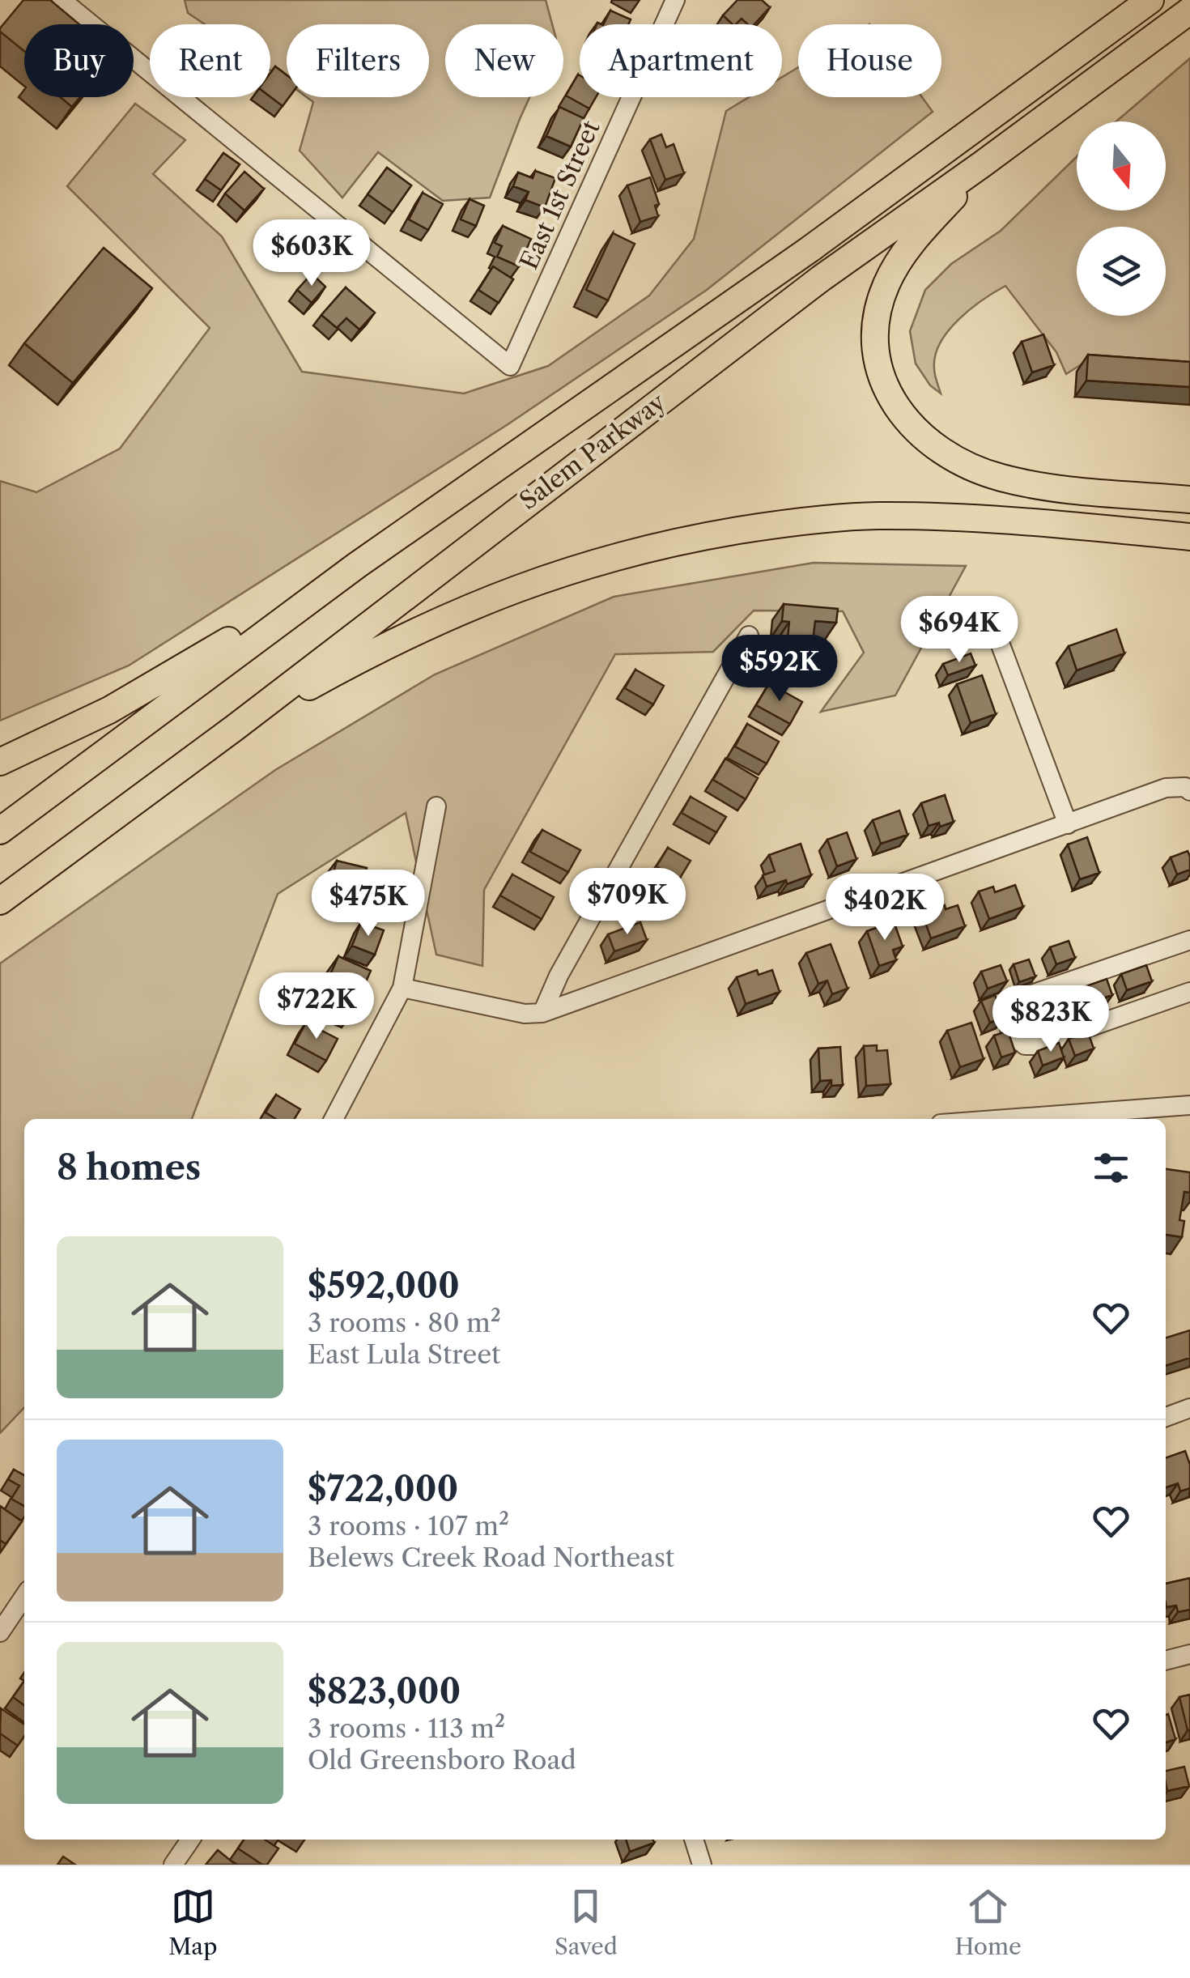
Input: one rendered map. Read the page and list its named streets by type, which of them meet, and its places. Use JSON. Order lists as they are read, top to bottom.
{
  "streets": {
    "highway": ["Salem Parkway"],
    "street": ["East 1st Street"]
  },
  "north": "bottom",
  "page": {
    "chip": [
      "Buy",
      "Rent",
      "Filters",
      "New",
      "Apartment",
      "House"
    ],
    "price": [
      "$603K",
      "$694K",
      "$592K",
      "$709K",
      "$475K",
      "$402K",
      "$722K",
      "$823K"
    ],
    "heading": "8 homes",
    "list": [
      {
        "name": "$592,000",
        "note": "3 rooms · 80 m² · East Lula Street"
      },
      {
        "name": "$722,000",
        "note": "3 rooms · 107 m² · Belews Creek Road Northeast"
      },
      {
        "name": "$823,000",
        "note": "3 rooms · 113 m² · Old Greensboro Road"
      }
    ],
    "tabs": ["Map", "Saved", "Home"]
  }
}
